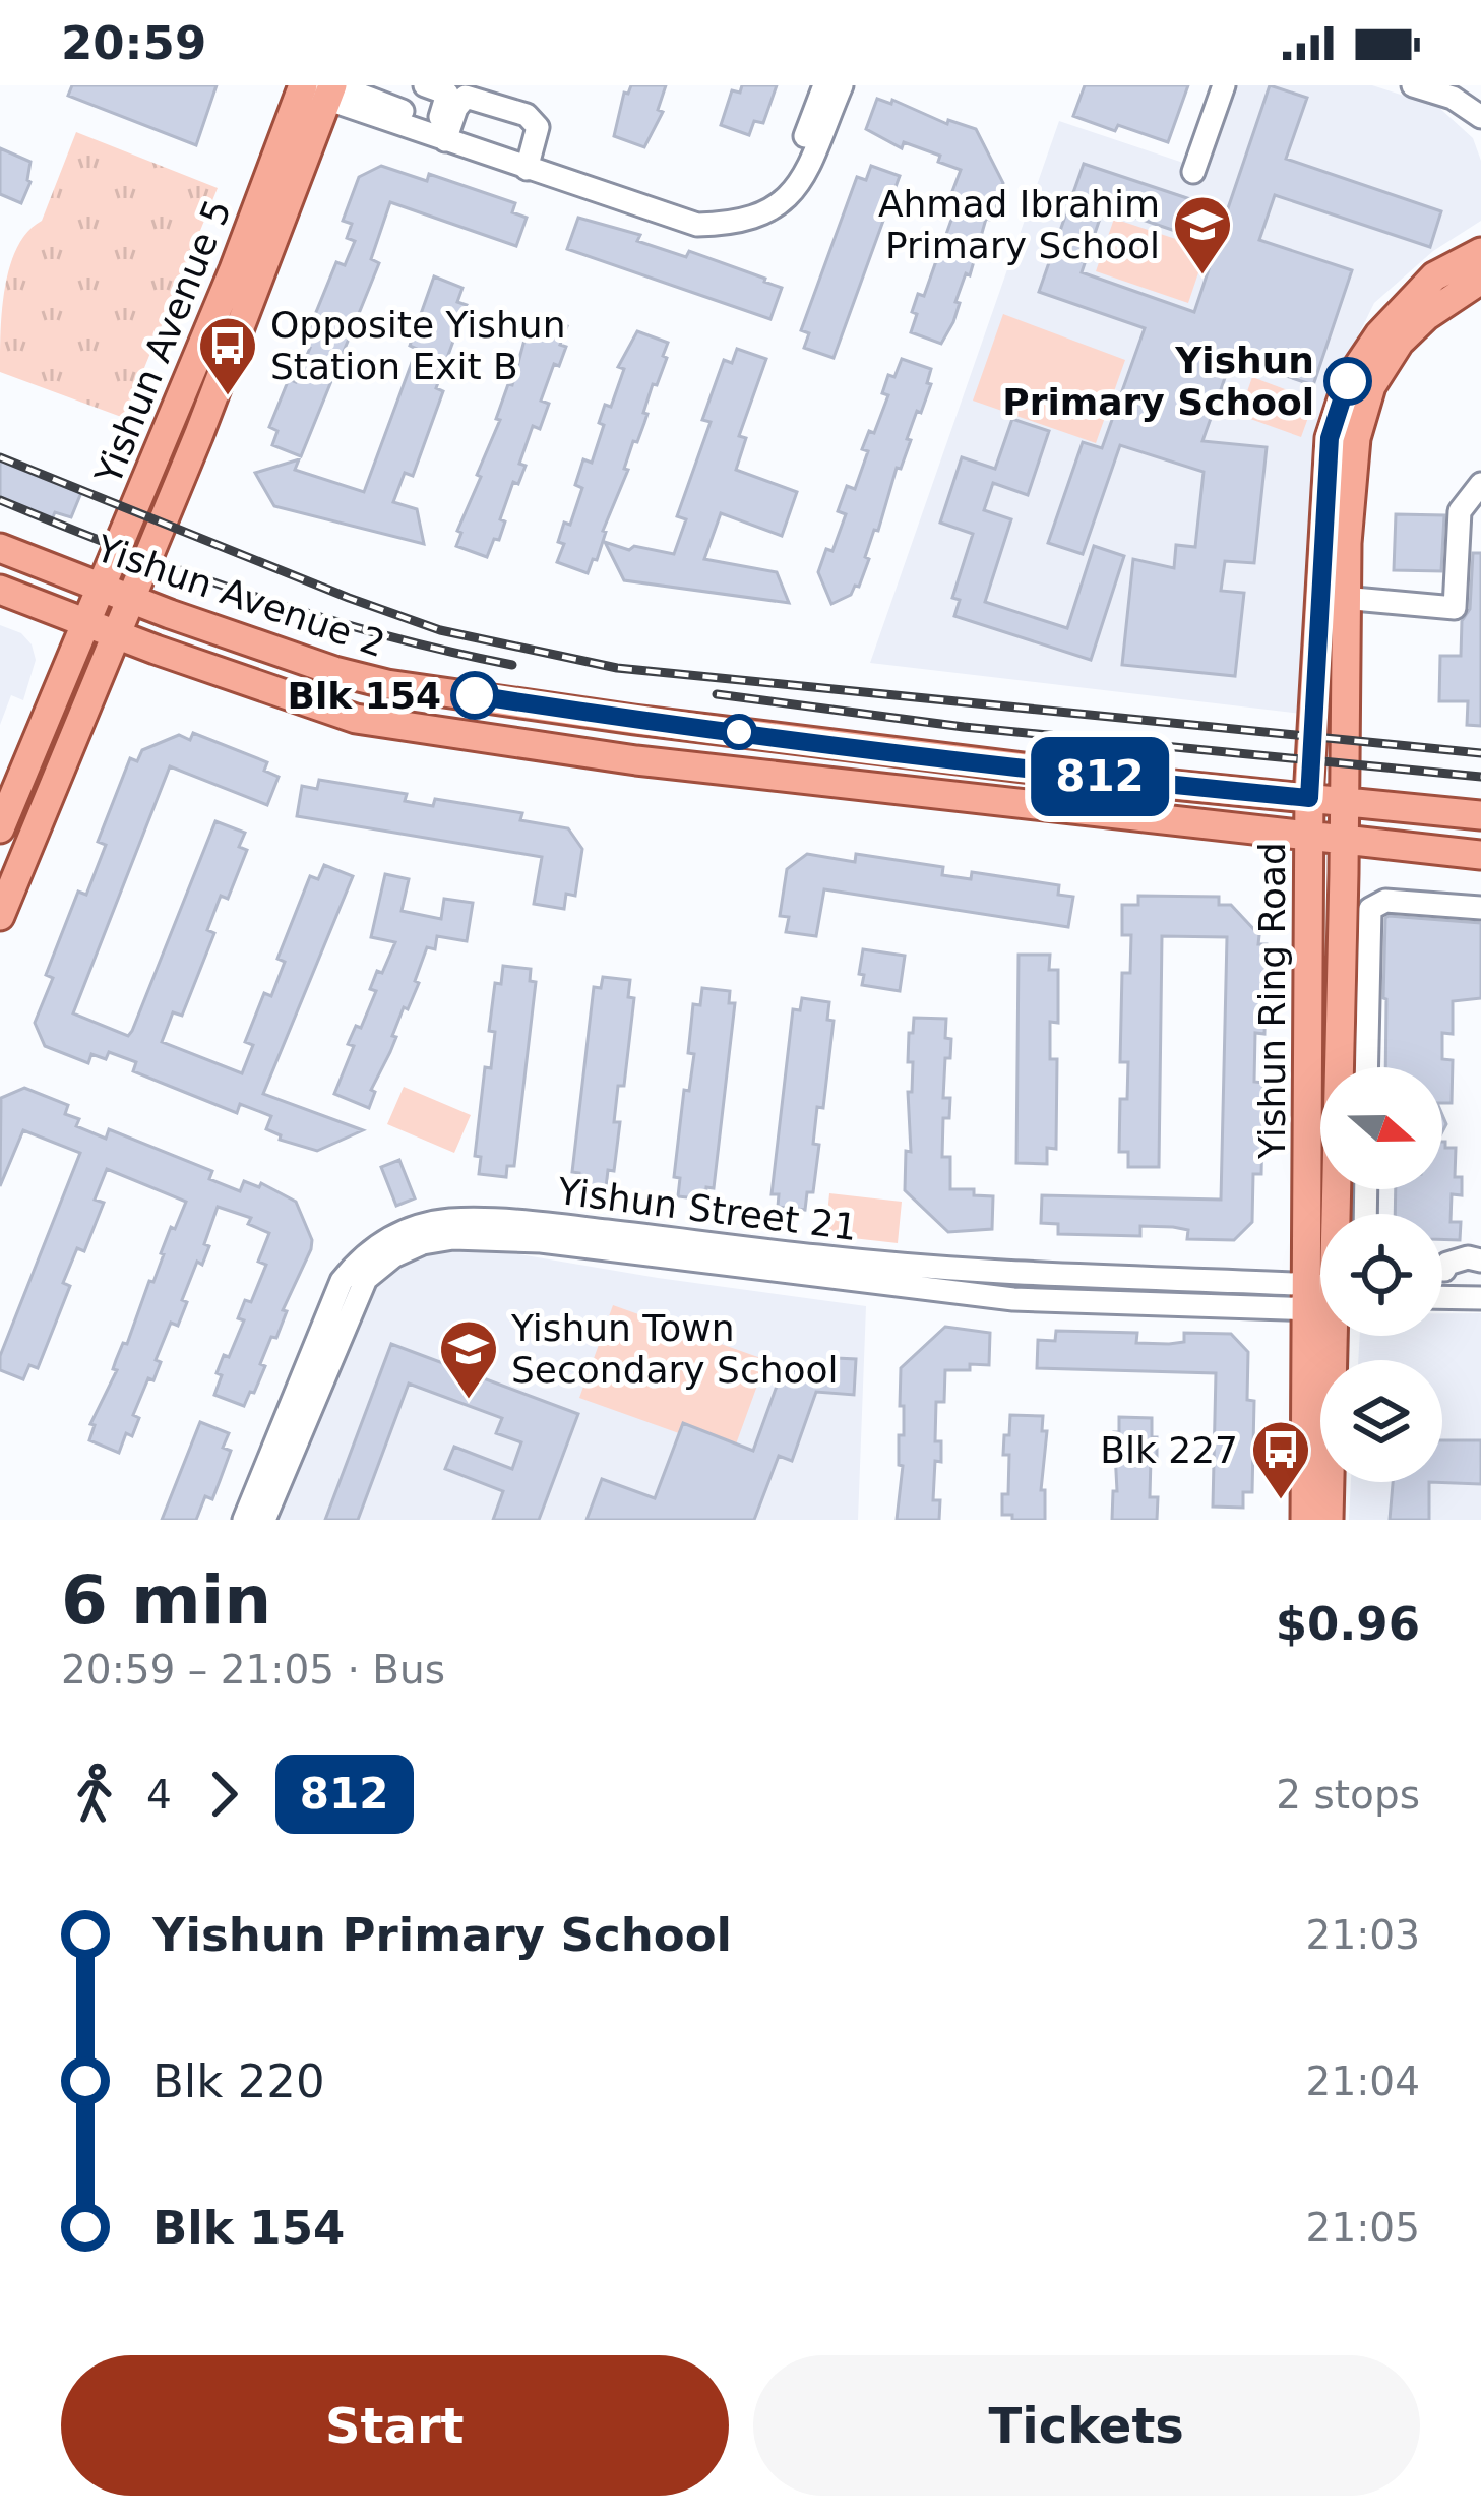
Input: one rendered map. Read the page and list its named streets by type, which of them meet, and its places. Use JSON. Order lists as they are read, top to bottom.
{
  "streets": {
    "main road": ["Yishun Avenue 5", "Yishun Avenue 2", "Yishun Ring Road"],
    "street": ["Yishun Street 21"]
  },
  "crossings": [
    ["Yishun Avenue 5", "Yishun Avenue 2"],
    ["Yishun Avenue 2", "Yishun Ring Road"]
  ],
  "places": {
    "school or university": ["Ahmad Ibrahim Primary School", "Yishun Town Secondary School"],
    "other": ["Yishun Primary School", "Blk 154"],
    "bus stop": ["Opposite Yishun Station Exit B", "Blk 227"]
  },
  "lines": ["bus line 812"],
  "north": "right",
  "page": {
    "status": "20:59",
    "on_map": "812",
    "heading": ["6 min", "20:59 – 21:05 · Bus", "$0.96"],
    "legs": ["4", "812", "2 stops"],
    "list": [
      {
        "name": "Yishun Primary School",
        "value": "21:03"
      },
      {
        "name": "Blk 220",
        "value": "21:04"
      },
      {
        "name": "Blk 154",
        "value": "21:05"
      }
    ],
    "buttons": ["Start", "Tickets"]
  }
}
